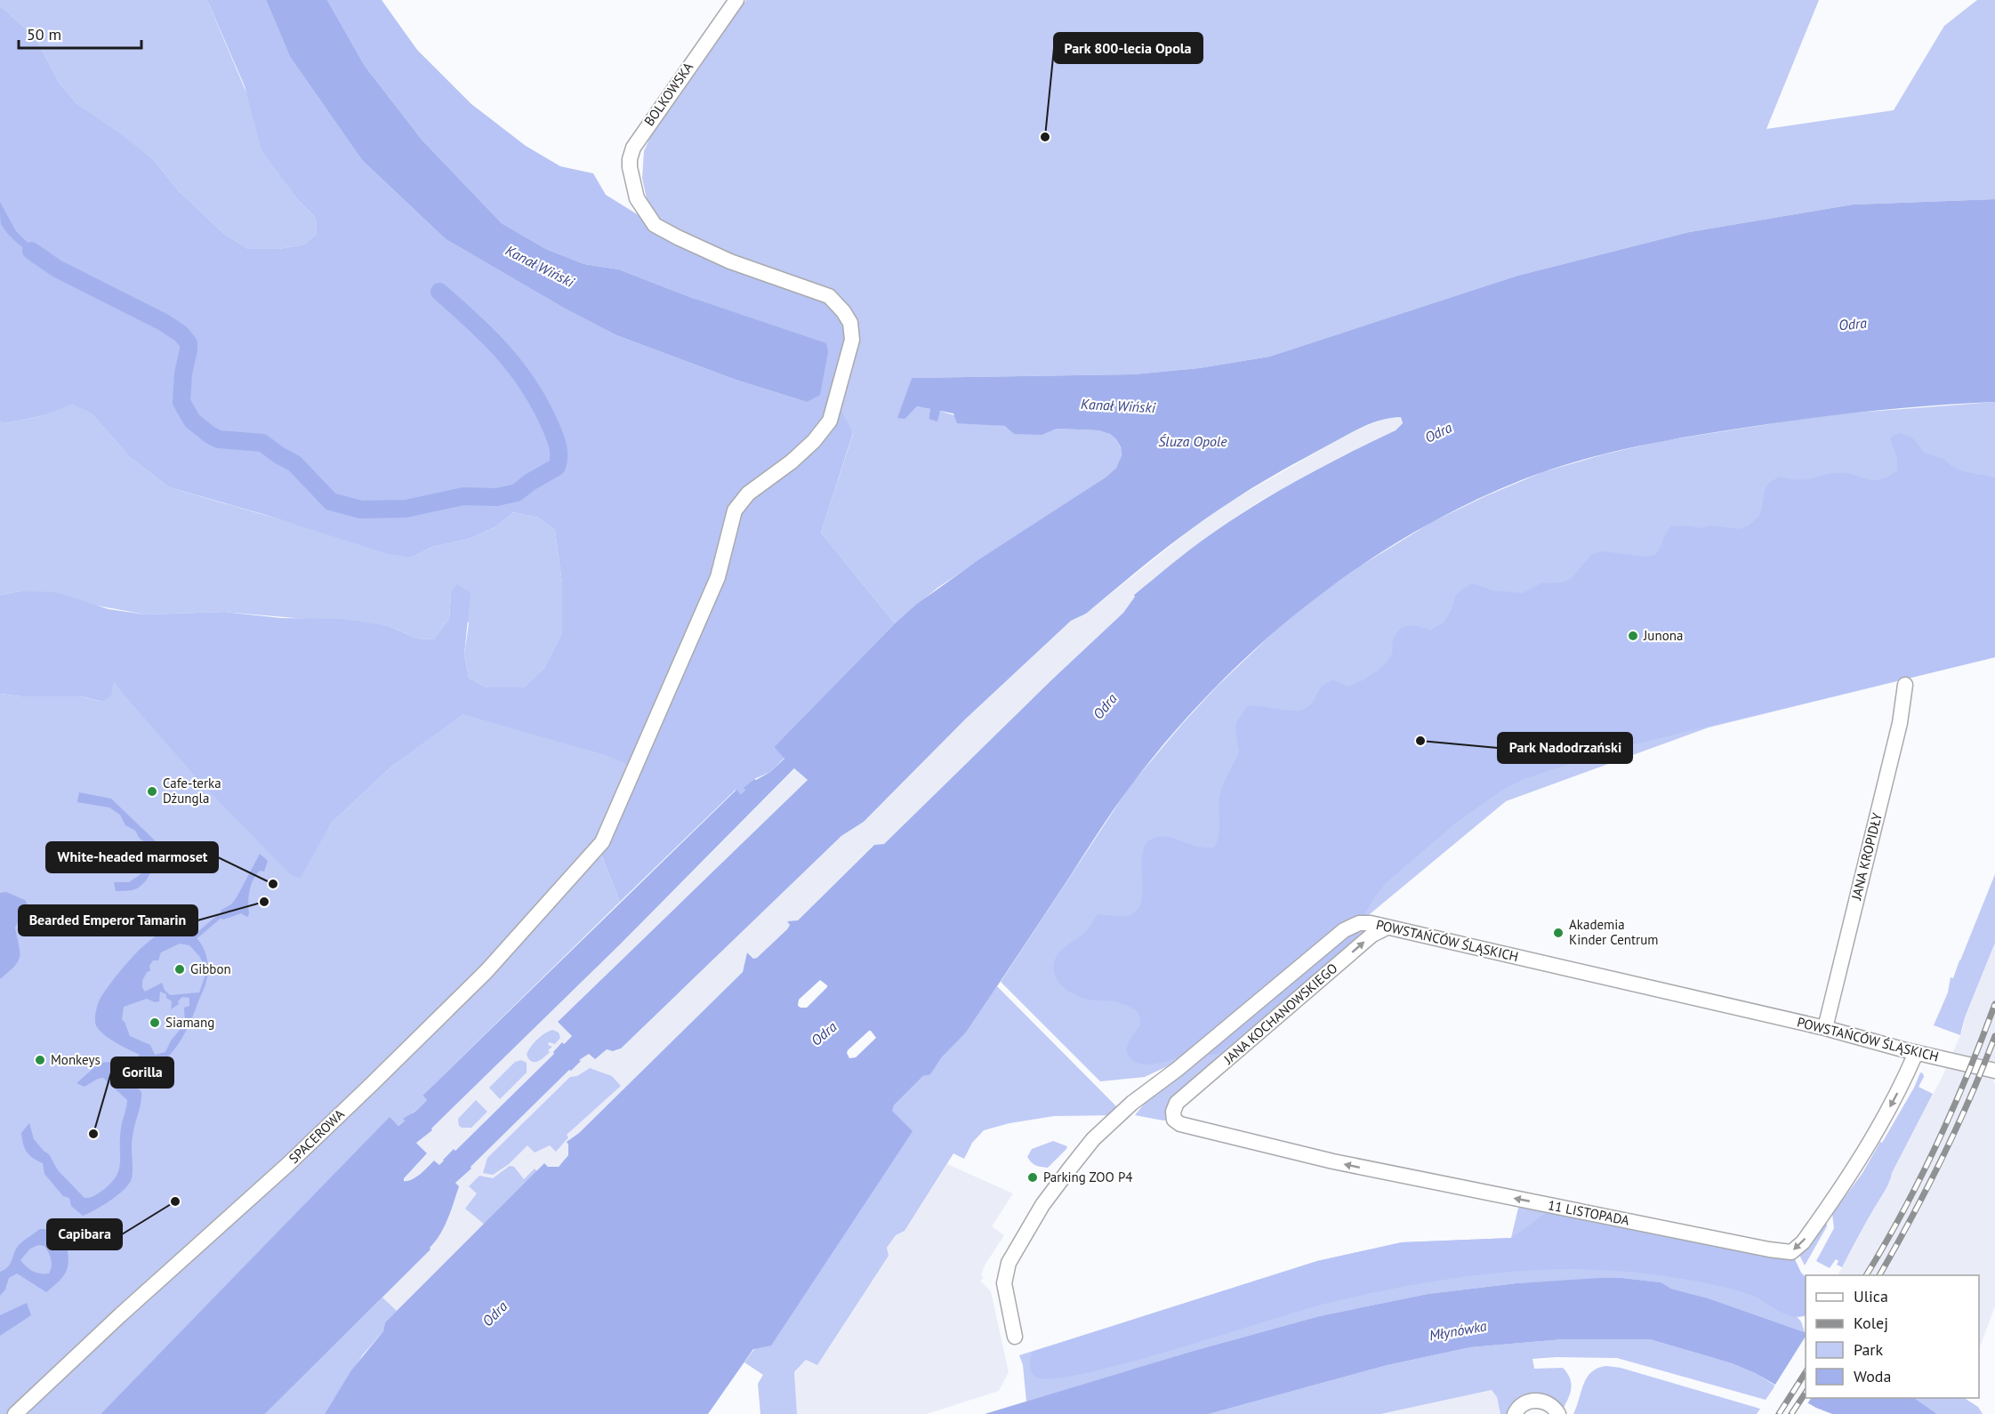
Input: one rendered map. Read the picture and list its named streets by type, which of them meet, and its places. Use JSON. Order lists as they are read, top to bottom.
{
  "streets": {
    "street": [
      "BOLKOWSKA",
      "JANA KROPIDŁY",
      "POWSTAŃCÓW ŚLĄSKICH",
      "JANA KOCHANOWSKIEGO",
      "SPACEROWA",
      "11 LISTOPADA"
    ]
  },
  "crossings": [
    ["BOLKOWSKA", "SPACEROWA"],
    ["JANA KROPIDŁY", "POWSTAŃCÓW ŚLĄSKICH"],
    ["POWSTAŃCÓW ŚLĄSKICH", "JANA KOCHANOWSKIEGO"],
    ["POWSTAŃCÓW ŚLĄSKICH", "11 LISTOPADA"],
    ["JANA KOCHANOWSKIEGO", "11 LISTOPADA"]
  ],
  "one_way": ["JANA KOCHANOWSKIEGO", "11 LISTOPADA"],
  "water": [
    "Kanał Wiński",
    "Odra",
    "Śluza Opole",
    "Młynówka"
  ],
  "places": [
    "Park 800-lecia Opola",
    "Junona",
    "Park Nadodrzański",
    "Cafe-terka Dżungla",
    "White-headed marmoset",
    "Bearded Emperor Tamarin",
    "Akademia Kinder Centrum",
    "Gibbon",
    "Siamang",
    "Monkeys",
    "Gorilla",
    "Parking ZOO P4",
    "Capibara"
  ],
  "legend": [
    "Ulica",
    "Kolej",
    "Park",
    "Woda"
  ],
  "scale_bar": "50 m"
}
